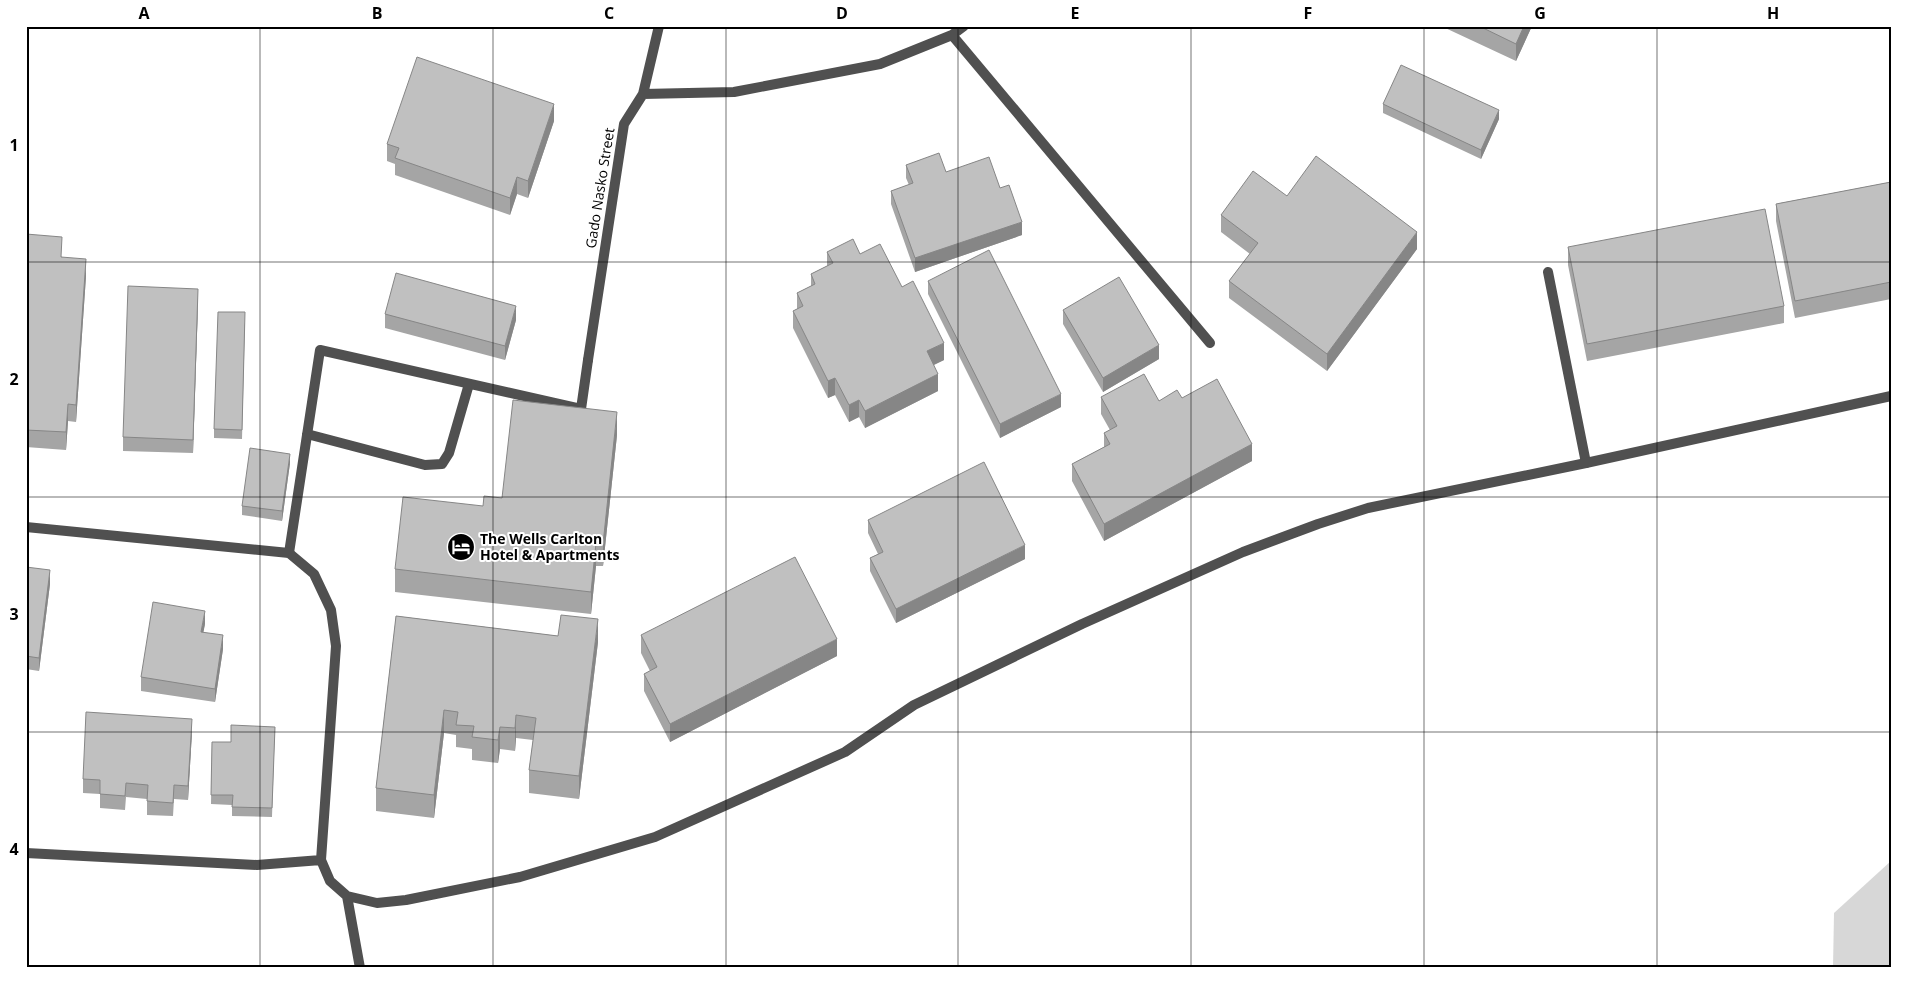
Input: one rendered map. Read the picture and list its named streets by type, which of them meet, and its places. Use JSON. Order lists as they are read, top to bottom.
{
  "streets": {
    "street": ["Gado Nasko Street"]
  },
  "places": {
    "hotel": ["The Wells Carlton Hotel & Apartments"]
  },
  "grid": {
    "columns": [
      "A",
      "B",
      "C",
      "D",
      "E",
      "F",
      "G",
      "H"
    ],
    "rows": [
      "1",
      "2",
      "3",
      "4"
    ]
  }
}
